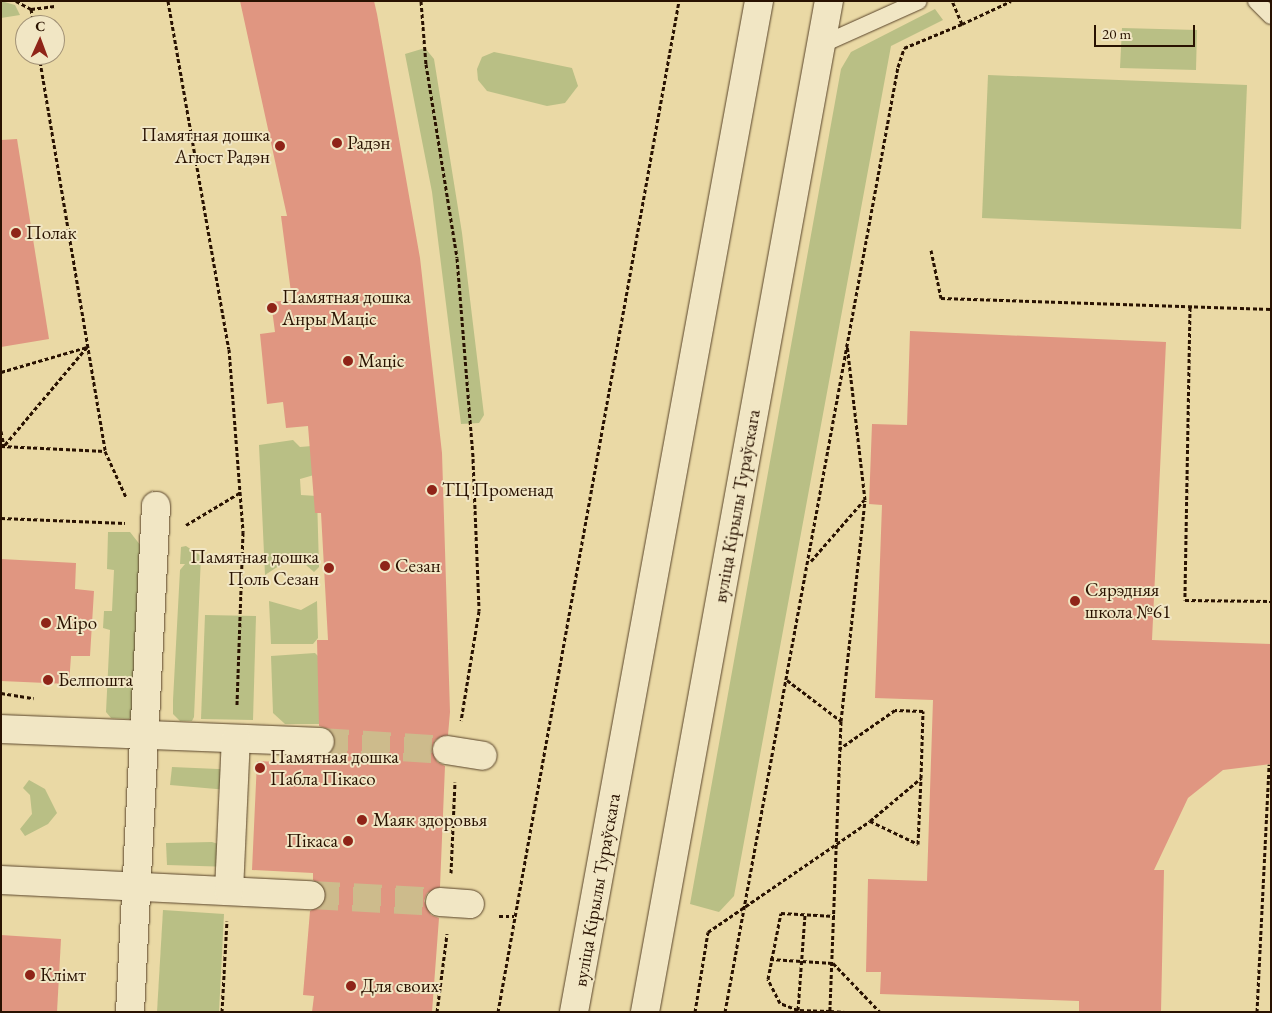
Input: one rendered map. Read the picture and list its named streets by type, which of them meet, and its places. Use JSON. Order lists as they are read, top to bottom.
{
  "streets": {
    "main road": ["вуліца Кірылы Тураўскага"]
  },
  "places": [
    "Радэн",
    "Памятная дошка Агюст Радэн",
    "Полак",
    "Памятная дошка Анры Маціс",
    "Маціс",
    "ТЦ Променад",
    "Сезан",
    "Памятная дошка Поль Сезан",
    "Сярэдняя школа №61",
    "Міро",
    "Белпошта",
    "Памятная дошка Пабла Пікасо",
    "Маяк здоровья",
    "Пікаса",
    "Клімт",
    "Для своих"
  ],
  "scale_bar": "20 m",
  "north": "top"
}
